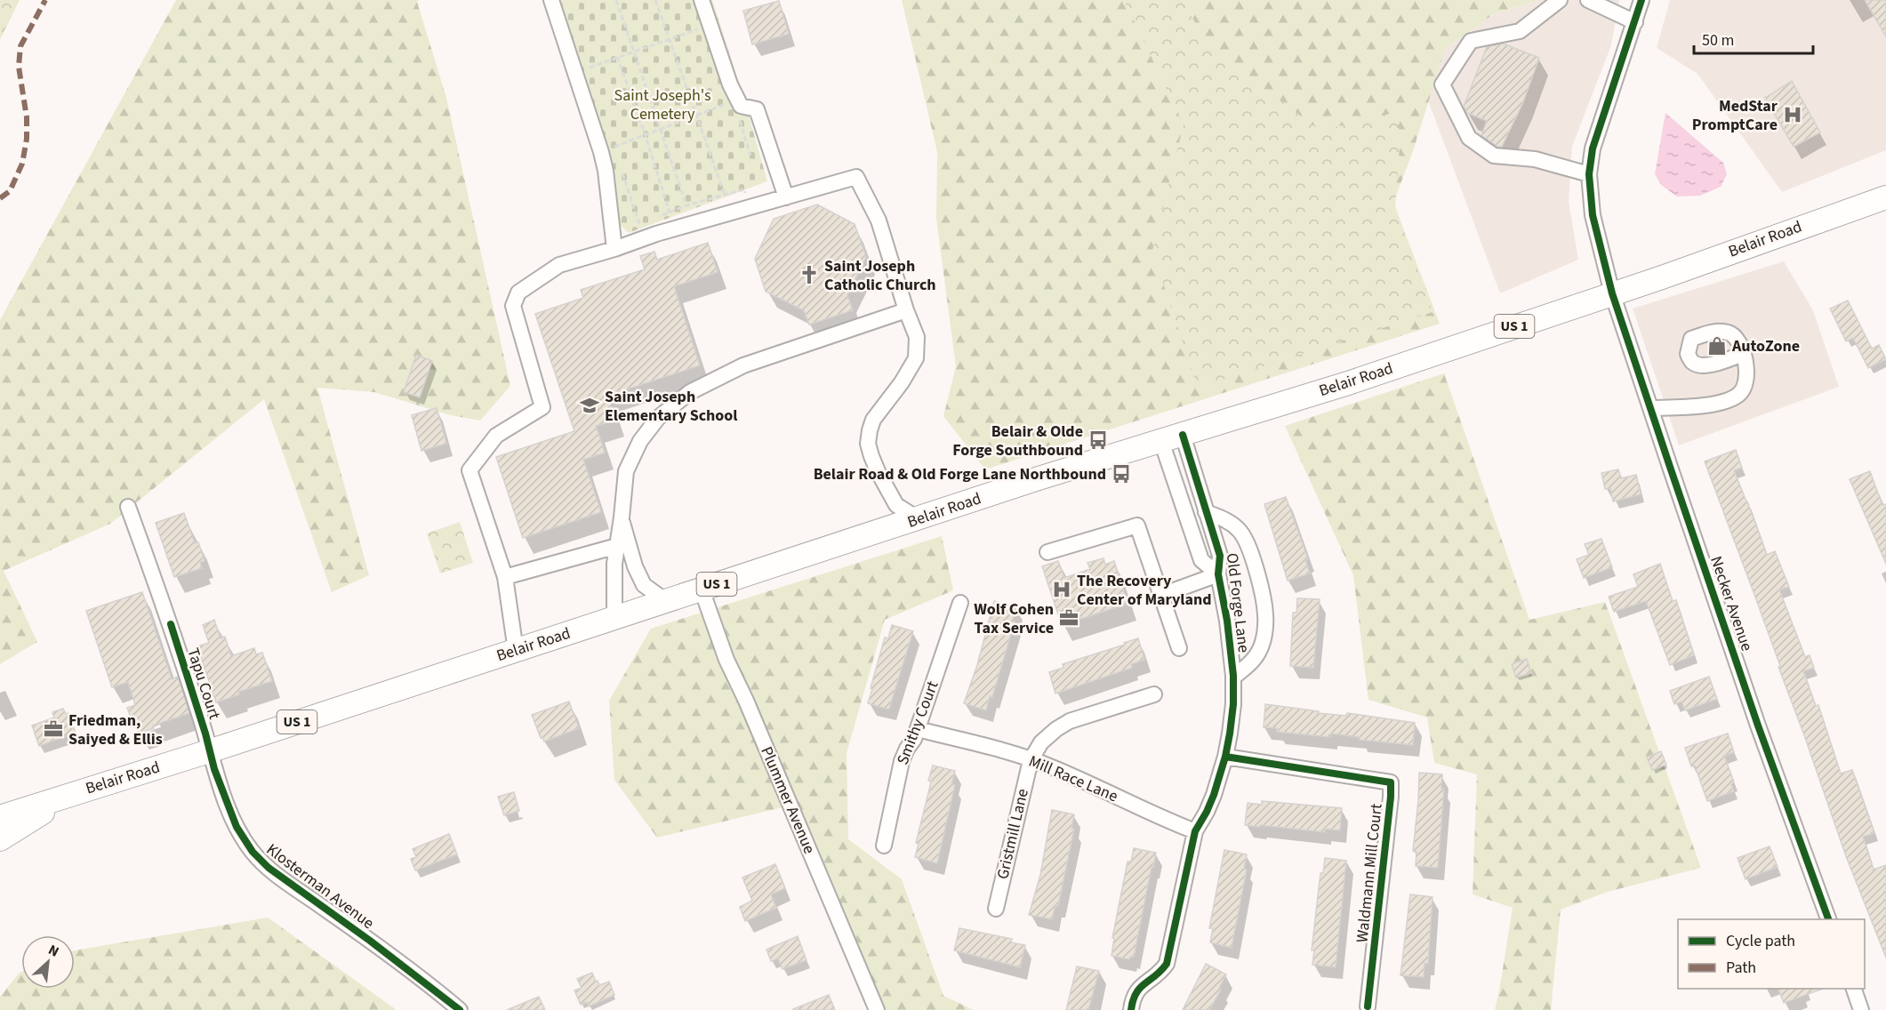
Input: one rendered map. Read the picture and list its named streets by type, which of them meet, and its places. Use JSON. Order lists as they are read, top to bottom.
{
  "streets": {
    "highway": ["Belair Road", "US 1"],
    "street": [
      "Old Forge Lane",
      "Necker Avenue",
      "Tapu Court",
      "Smithy Court",
      "Mill Race Lane",
      "Plummer Avenue",
      "Gristmill Lane",
      "Waldmann Mill Court",
      "Klosterman Avenue"
    ]
  },
  "crossings": [
    ["Belair Road", "Old Forge Lane"],
    ["Belair Road", "Necker Avenue"],
    ["Belair Road", "Tapu Court"],
    ["Belair Road", "Plummer Avenue"],
    ["Belair Road", "Klosterman Avenue"],
    ["Old Forge Lane", "Mill Race Lane"],
    ["Old Forge Lane", "Waldmann Mill Court"],
    ["Tapu Court", "Klosterman Avenue"],
    ["Smithy Court", "Mill Race Lane"],
    ["Mill Race Lane", "Gristmill Lane"]
  ],
  "parks": ["Saint Joseph's Cemetery"],
  "places": {
    "hospital": ["MedStar PromptCare", "The Recovery Center of Maryland"],
    "church": ["Saint Joseph Catholic Church"],
    "shop": ["AutoZone"],
    "school or university": ["Saint Joseph Elementary School"],
    "bus stop": ["Belair & Olde Forge Southbound", "Belair Road & Old Forge Lane Northbound"],
    "office": ["Wolf Cohen Tax Service", "Friedman, Saiyed & Ellis"]
  },
  "legend": ["Cycle path", "Path"],
  "scale_bar": "50 m",
  "north": "top right"
}
